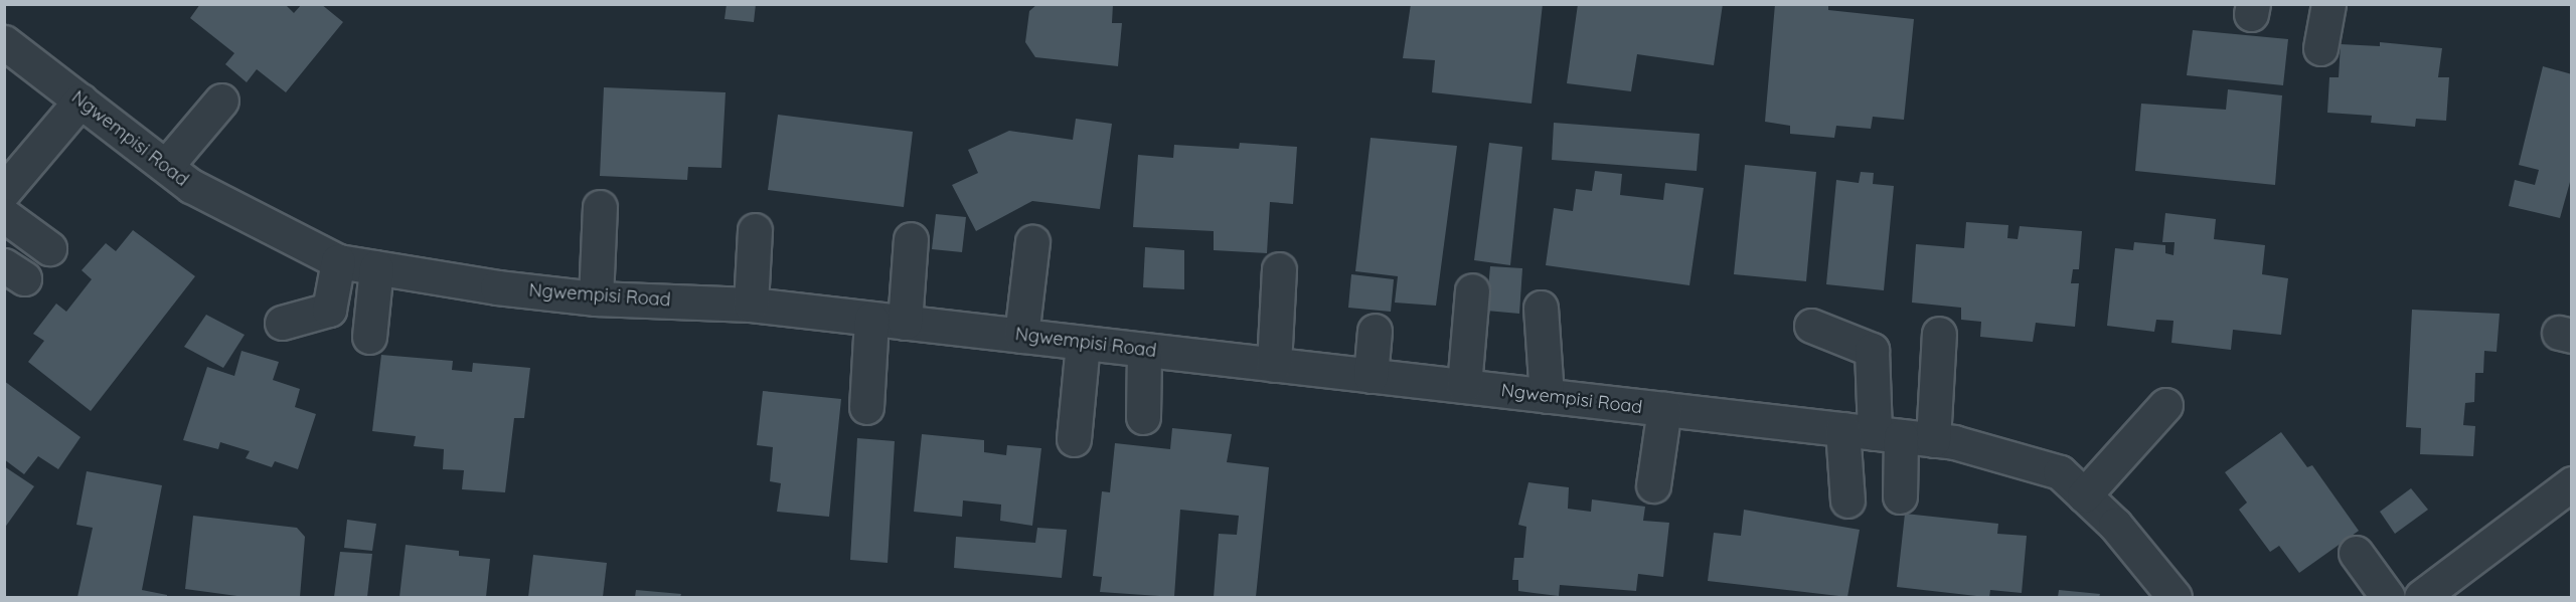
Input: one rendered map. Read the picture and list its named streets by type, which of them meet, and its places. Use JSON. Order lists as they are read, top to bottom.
{
  "streets": {
    "street": ["Ngwempisi Road"]
  }
}
